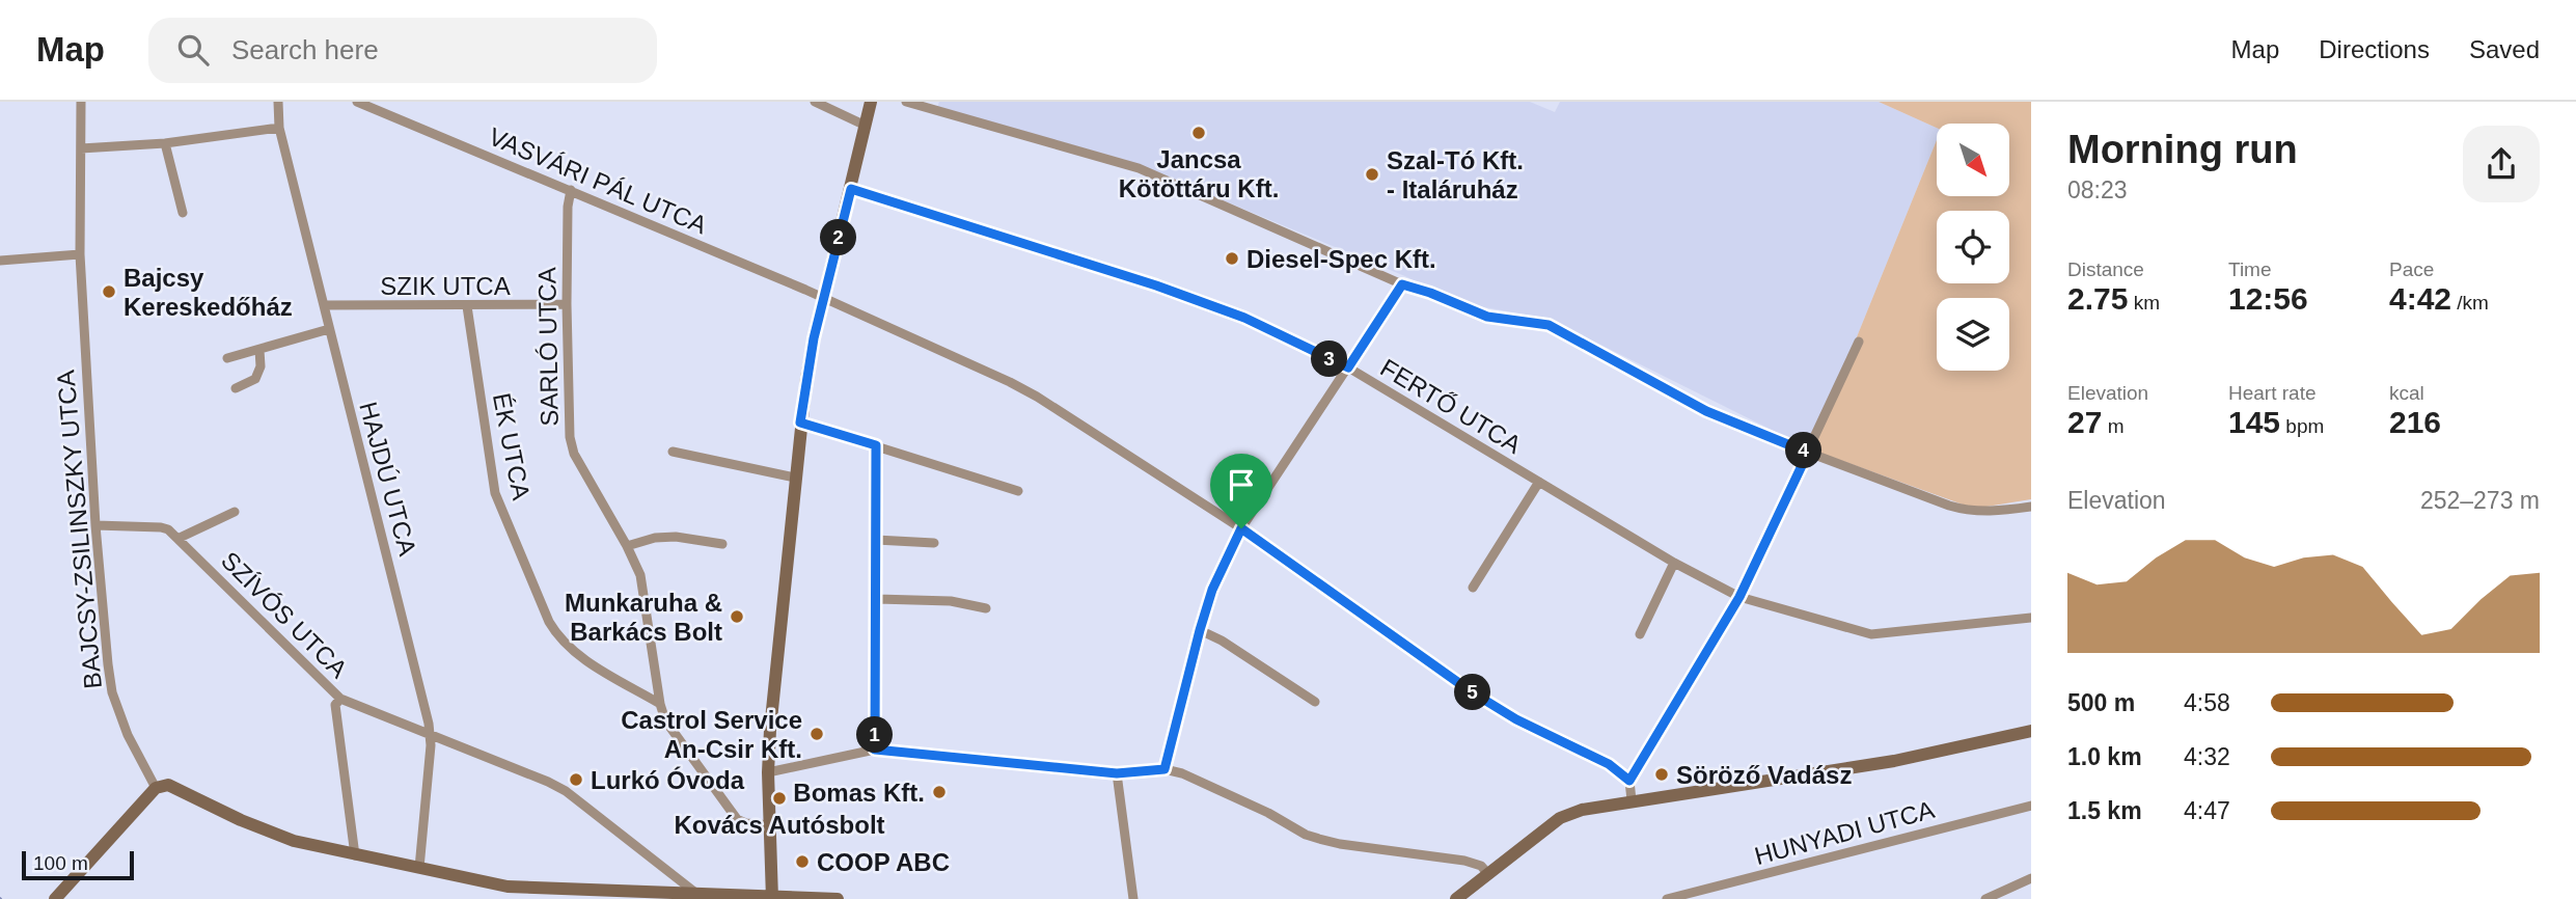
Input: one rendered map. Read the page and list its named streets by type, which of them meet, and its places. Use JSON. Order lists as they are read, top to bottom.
{
  "streets": {
    "street": [
      "VASVÁRI PÁL UTCA",
      "SZIK UTCA",
      "SARLÓ UTCA",
      "FERTŐ UTCA",
      "ÉK UTCA",
      "HAJDÚ UTCA",
      "BAJCSY-ZSILINSZKY UTCA",
      "SZÍVÓS UTCA",
      "HUNYADI UTCA"
    ]
  },
  "crossings": [
    ["VASVÁRI PÁL UTCA", "SARLÓ UTCA"],
    ["SZIK UTCA", "SARLÓ UTCA"],
    ["SZIK UTCA", "ÉK UTCA"],
    ["SZIK UTCA", "HAJDÚ UTCA"],
    ["SARLÓ UTCA", "ÉK UTCA"],
    ["BAJCSY-ZSILINSZKY UTCA", "SZÍVÓS UTCA"]
  ],
  "places": [
    "Jancsa Kötöttáru Kft.",
    "Szal-Tó Kft. - Italáruház",
    "Diesel-Spec Kft.",
    "Bajcsy Kereskedőház",
    "Munkaruha & Barkács Bolt",
    "Castrol Service An-Csir Kft.",
    "Söröző Vadász",
    "Lurkó Óvoda",
    "Bomas Kft.",
    "Kovács Autósbolt",
    "COOP ABC"
  ],
  "scale_bar": "100 m",
  "north": "bottom right",
  "page": {
    "header": "Map",
    "search": "Search here",
    "nav": ["Map", "Directions", "Saved"],
    "heading": ["Morning run", "08:23"],
    "pins": [
      "2",
      "3",
      "4",
      "5",
      "1"
    ],
    "stats": [
      ["Distance", "2.75 km"],
      ["Time", "12:56"],
      ["Pace", "4:42 /km"],
      ["Elevation", "27 m"],
      ["Heart rate", "145 bpm"],
      ["kcal", "216"]
    ],
    "chart": ["Elevation", "252–273 m"],
    "list": [
      {
        "name": "500 m",
        "note": "4:58"
      },
      {
        "name": "1.0 km",
        "note": "4:32"
      },
      {
        "name": "1.5 km",
        "note": "4:47"
      }
    ],
    "scale": "100 m"
  }
}
